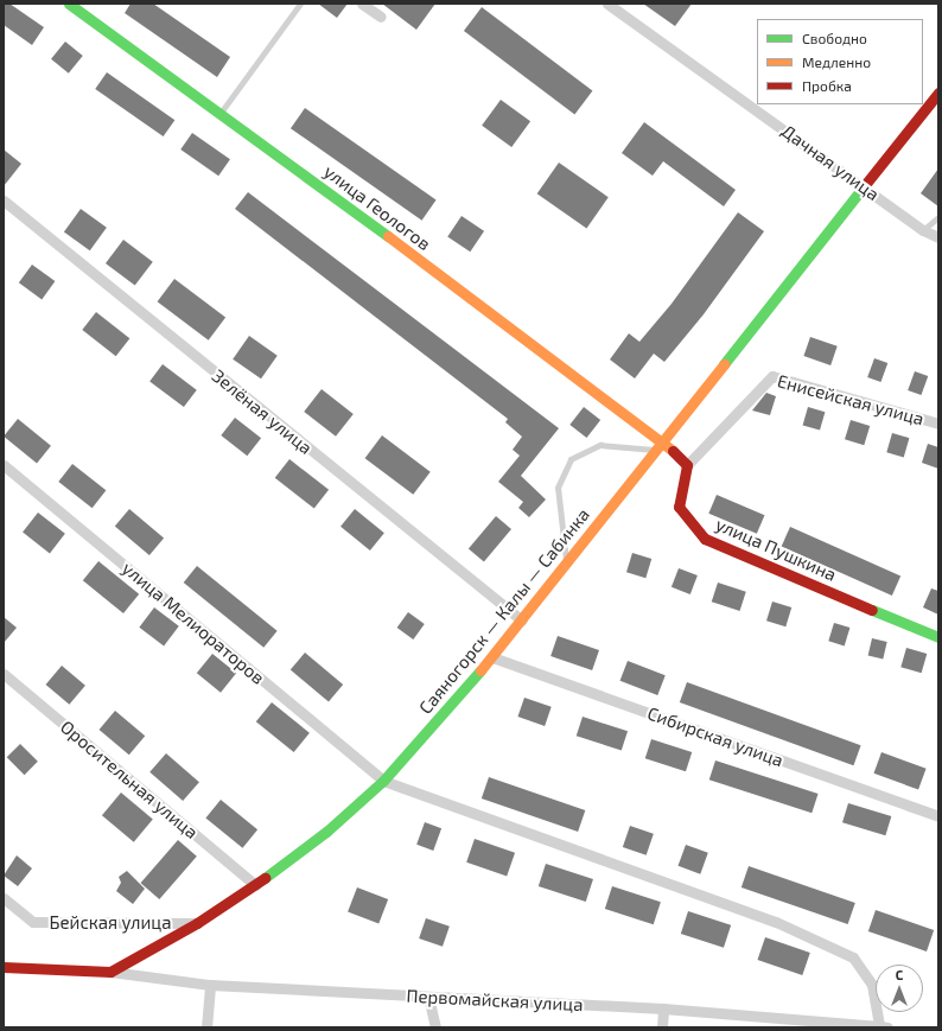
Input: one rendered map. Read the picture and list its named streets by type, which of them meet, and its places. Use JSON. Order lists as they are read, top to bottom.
{
  "streets": {
    "street": [
      "Дачная улица",
      "улица Геологов",
      "Енисейская улица",
      "Зелёная улица",
      "улица Пушкина",
      "Саяногорск — Калы — Сабинка",
      "улица Мелиораторов",
      "Сибирская улица",
      "Оросительная улица",
      "Бейская улица",
      "Первомайская улица"
    ]
  },
  "crossings": [
    ["Дачная улица", "Саяногорск — Калы — Сабинка"],
    ["улица Геологов", "Саяногорск — Калы — Сабинка"],
    ["Енисейская улица", "улица Пушкина"],
    ["Зелёная улица", "Саяногорск — Калы — Сабинка"],
    ["Саяногорск — Калы — Сабинка", "улица Мелиораторов"],
    ["Саяногорск — Калы — Сабинка", "Сибирская улица"],
    ["Саяногорск — Калы — Сабинка", "Оросительная улица"],
    ["Саяногорск — Калы — Сабинка", "Бейская улица"],
    ["Саяногорск — Калы — Сабинка", "Первомайская улица"]
  ],
  "legend": ["Свободно", "Медленно", "Пробка"],
  "north": "top"
}
